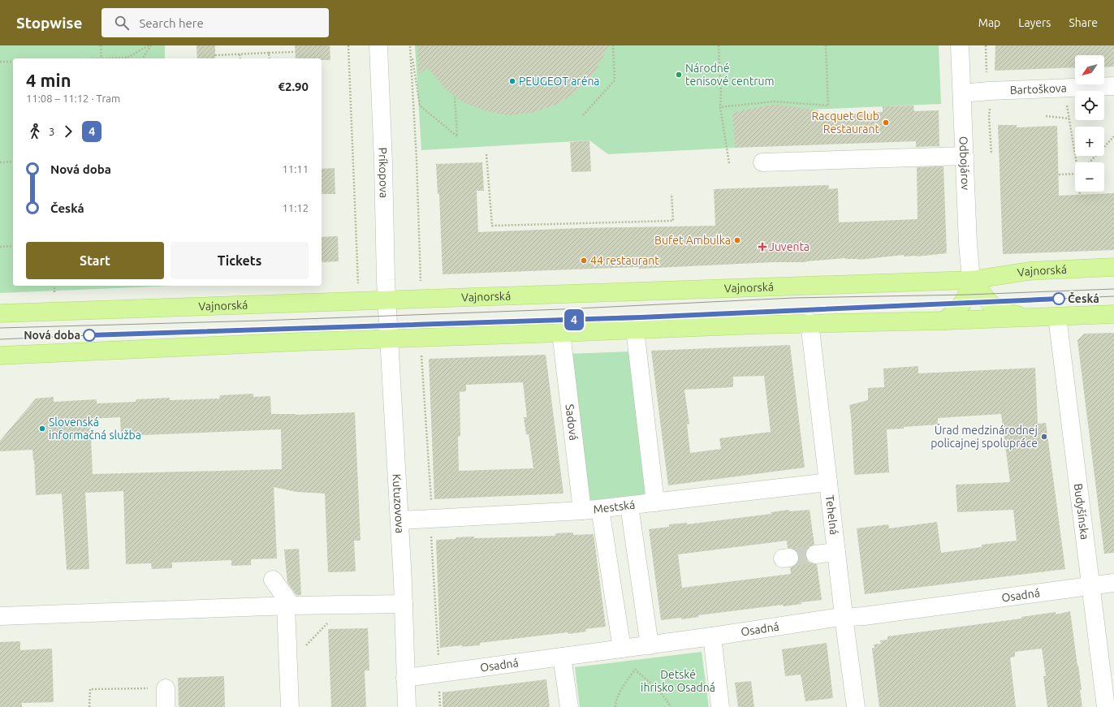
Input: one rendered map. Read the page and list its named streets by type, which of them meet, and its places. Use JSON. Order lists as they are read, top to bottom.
{
  "streets": {
    "main road": ["Vajnorská"],
    "street": [
      "Bartoškova",
      "Odbojárov",
      "Príkopova",
      "Sadová",
      "Kutuzovova",
      "Mestská",
      "Budyšínska",
      "Tehelná",
      "Osadná"
    ]
  },
  "crossings": [
    ["Bartoškova", "Odbojárov"],
    ["Odbojárov", "Vajnorská"],
    ["Príkopova", "Vajnorská"],
    ["Príkopova", "Kutuzovova"],
    ["Vajnorská", "Kutuzovova"],
    ["Sadová", "Mestská"],
    ["Kutuzovova", "Mestská"],
    ["Kutuzovova", "Osadná"],
    ["Mestská", "Tehelná"],
    ["Budyšínska", "Osadná"],
    ["Tehelná", "Osadná"]
  ],
  "parks": ["Detské ihrisko Osadná"],
  "places": {
    "other": [
      "Národné tenisové centrum",
      "PEUGEOT aréna",
      "Racquet Club Restaurant",
      "Bufet Ambulka",
      "44 restaurant",
      "Česká",
      "Nová doba",
      "Slovenská informačná služba",
      "Úrad medzinárodnej policajnej spolupráce"
    ],
    "health": ["Juventa"]
  },
  "lines": ["tram line 4"],
  "north": "bottom left",
  "page": {
    "header": "Stopwise",
    "search": "Search here",
    "nav": ["Map", "Layers", "Share"],
    "on_map": "4",
    "map_buttons": ["+", "−"],
    "heading": ["4 min", "11:08 – 11:12 · Tram", "€2.90"],
    "legs": ["3", "4"],
    "list": [
      {
        "name": "Nová doba",
        "value": "11:11"
      },
      {
        "name": "Česká",
        "value": "11:12"
      }
    ],
    "buttons": ["Start", "Tickets"]
  }
}
